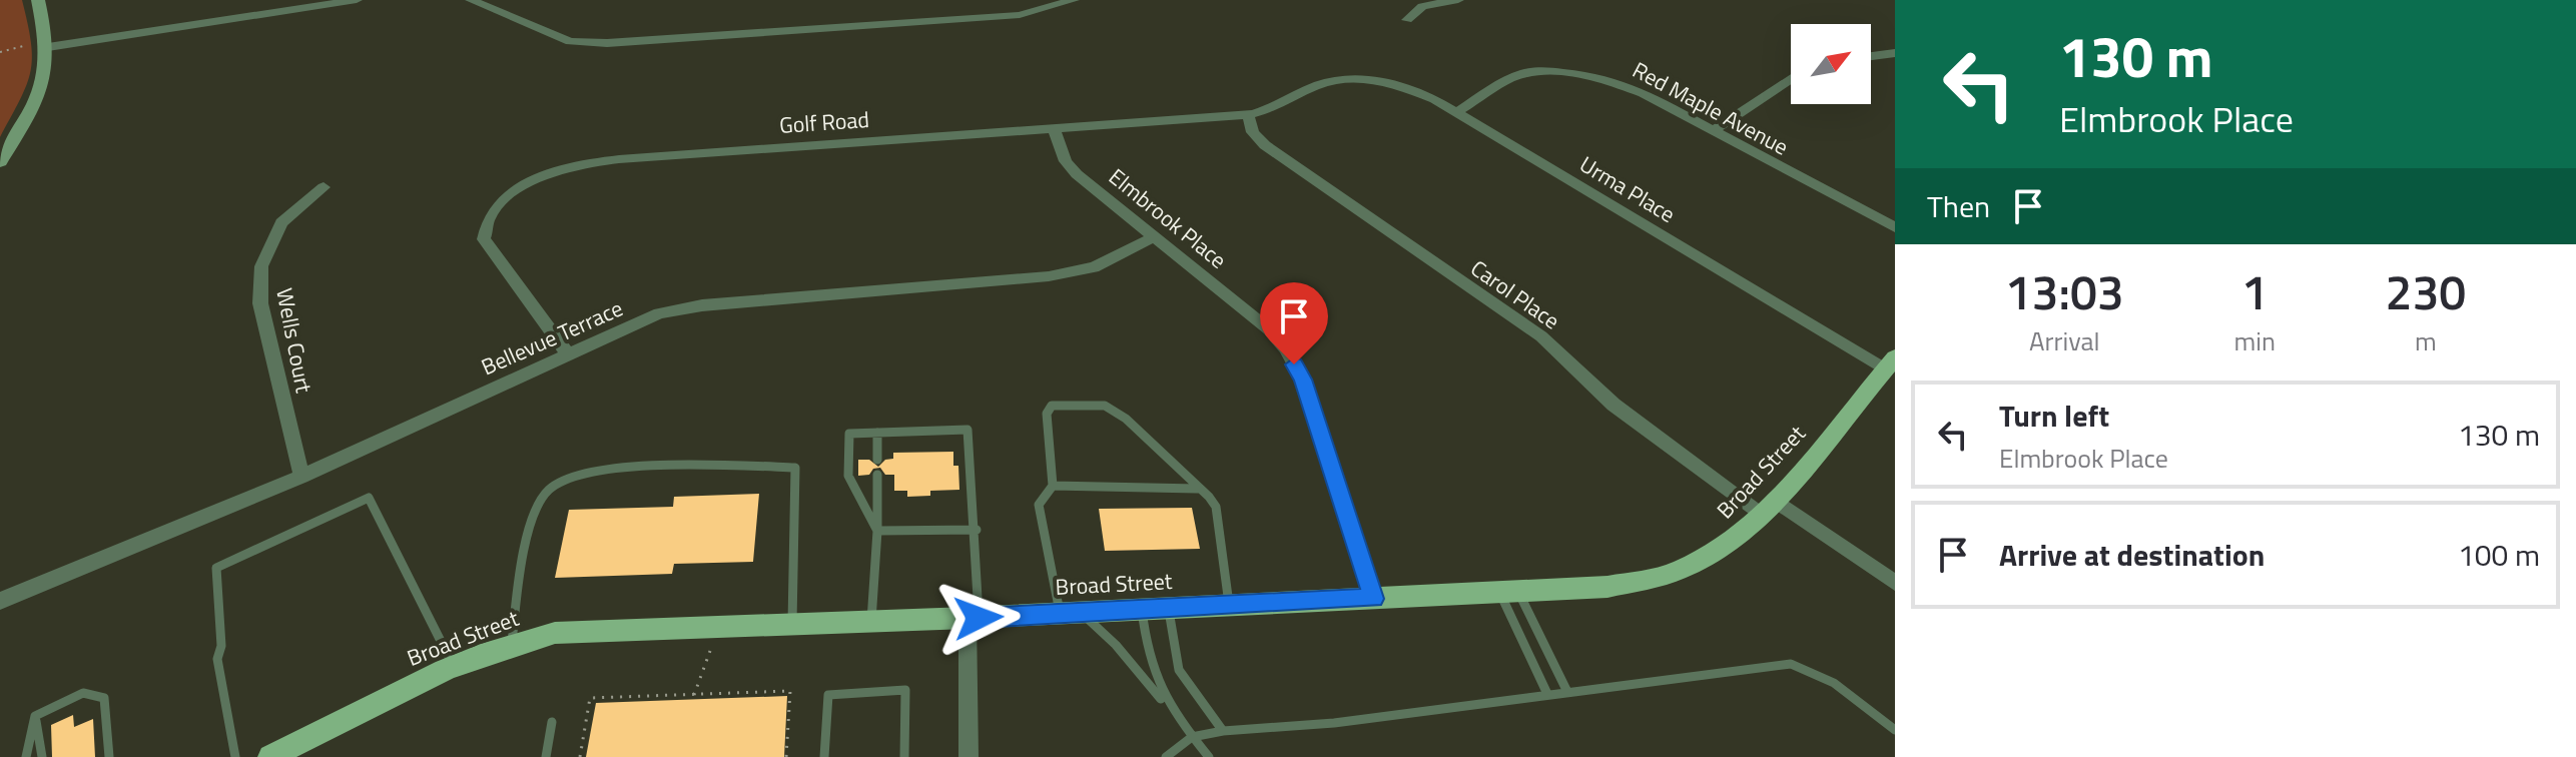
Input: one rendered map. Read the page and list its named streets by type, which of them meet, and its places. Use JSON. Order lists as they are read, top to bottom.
{
  "streets": {
    "main road": ["Broad Street"],
    "street": [
      "Red Maple Avenue",
      "Golf Road",
      "Urma Place",
      "Elmbrook Place",
      "Carol Place",
      "Bellevue Terrace",
      "Wells Court"
    ]
  },
  "crossings": [
    ["Red Maple Avenue", "Urma Place"],
    ["Golf Road", "Urma Place"],
    ["Golf Road", "Elmbrook Place"],
    ["Golf Road", "Carol Place"],
    ["Golf Road", "Bellevue Terrace"],
    ["Urma Place", "Broad Street"],
    ["Elmbrook Place", "Bellevue Terrace"],
    ["Elmbrook Place", "Broad Street"],
    ["Carol Place", "Broad Street"],
    ["Bellevue Terrace", "Wells Court"]
  ],
  "north": "top right",
  "page": {
    "turn": ["130 m", "Elmbrook Place"],
    "then": "Then",
    "eta": [
      "13:03",
      "Arrival",
      "1",
      "min",
      "230",
      "m"
    ],
    "list": [
      {
        "name": "Turn left",
        "note": "Elmbrook Place",
        "value": "130 m"
      },
      {
        "name": "Arrive at destination",
        "value": "100 m"
      }
    ]
  }
}
